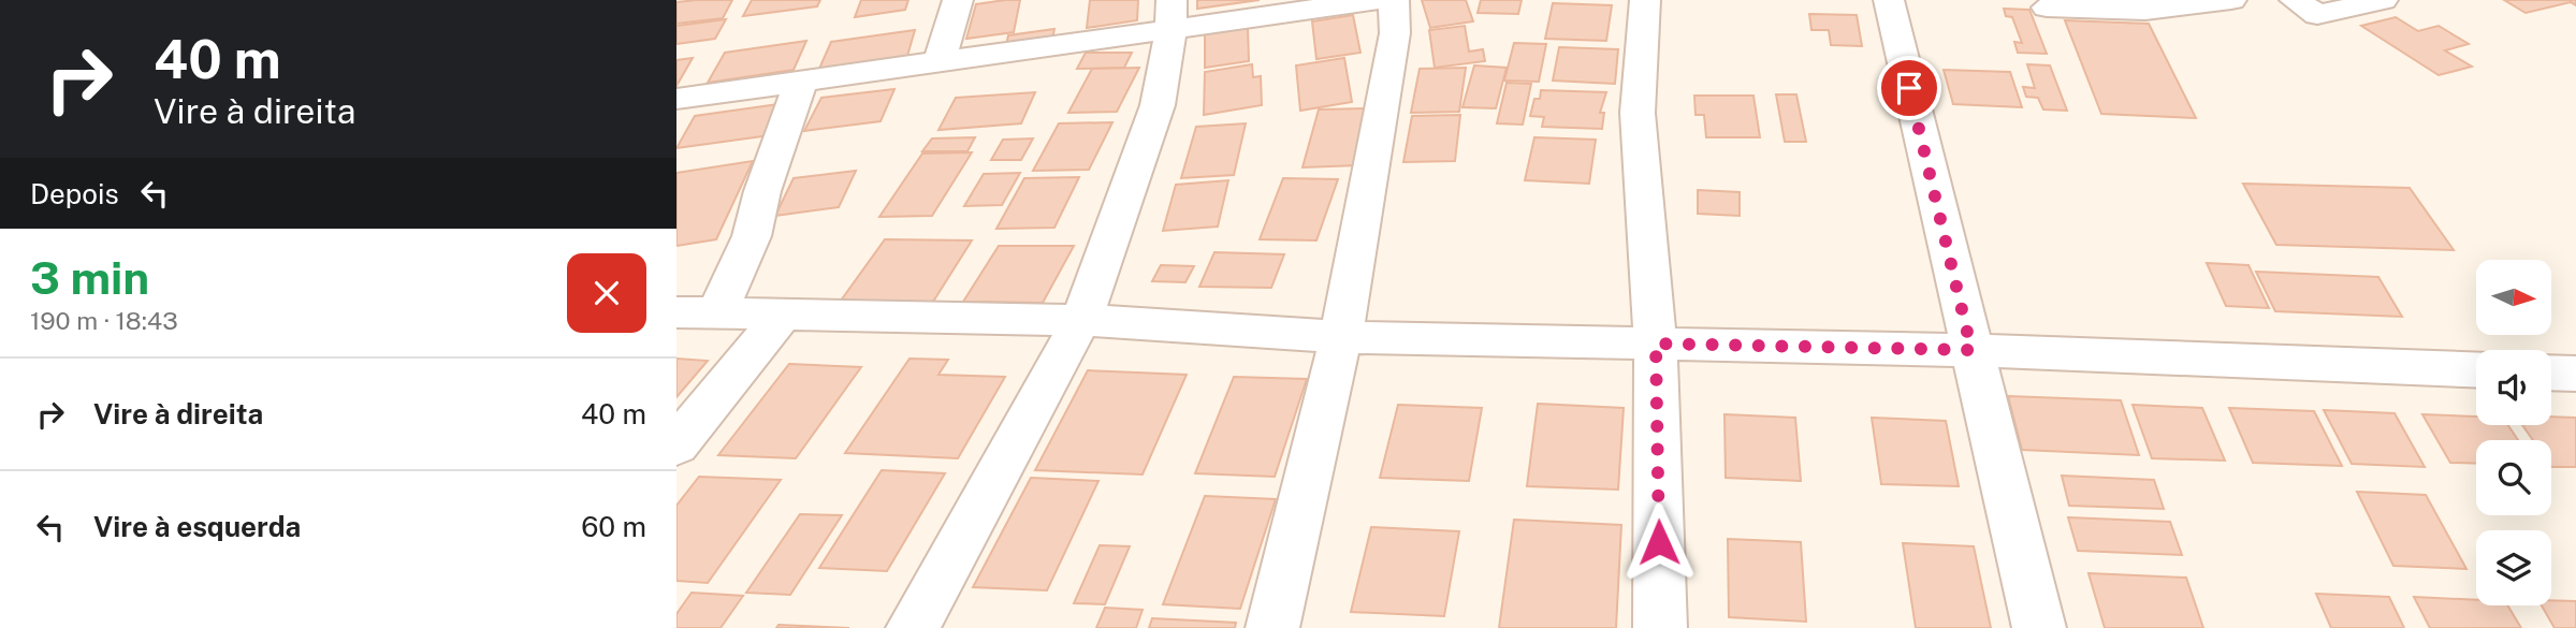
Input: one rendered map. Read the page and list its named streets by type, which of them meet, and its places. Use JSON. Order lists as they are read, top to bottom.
{
  "north": "right",
  "page": {
    "turn": ["40 m", "Vire à direita"],
    "then": "Depois",
    "heading": ["3 min", "190 m · 18:43"],
    "list": [
      {
        "name": "Vire à direita",
        "value": "40 m"
      },
      {
        "name": "Vire à esquerda",
        "value": "60 m"
      }
    ]
  }
}
